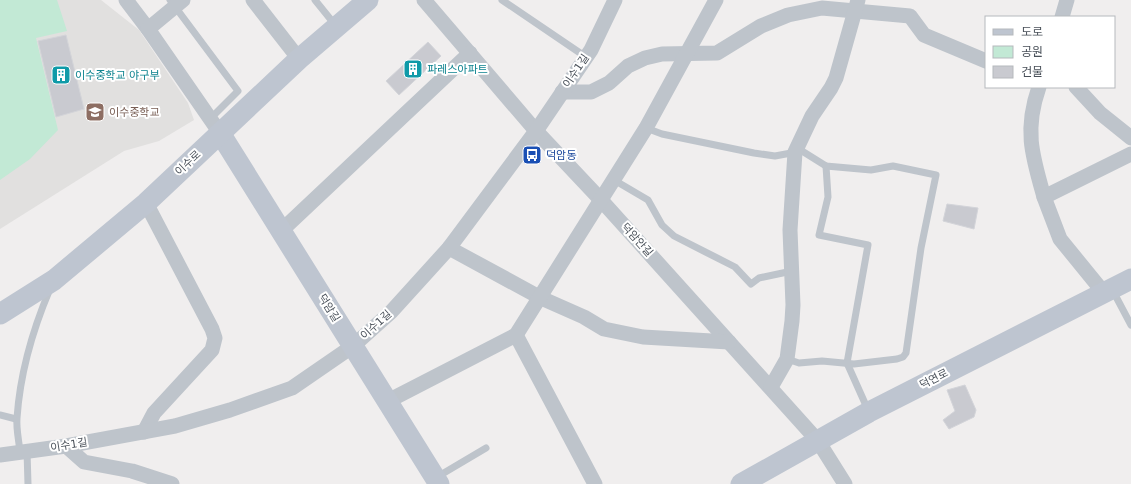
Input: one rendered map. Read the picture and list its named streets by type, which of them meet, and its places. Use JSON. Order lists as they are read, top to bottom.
{
  "streets": {
    "street": [
      "이수1길",
      "이수로",
      "덕암안길",
      "덕암길",
      "덕연로"
    ]
  },
  "crossings": [
    ["이수1길", "덕암안길"],
    ["이수1길", "덕암길"],
    ["이수로", "덕암길"],
    ["덕암안길", "덕연로"]
  ],
  "places": {
    "building": ["파레스아파트", "이수중학교 야구부"],
    "school or university": ["이수중학교"],
    "bus stop": ["덕암동"]
  },
  "legend": ["도로", "공원", "건물"]
}
